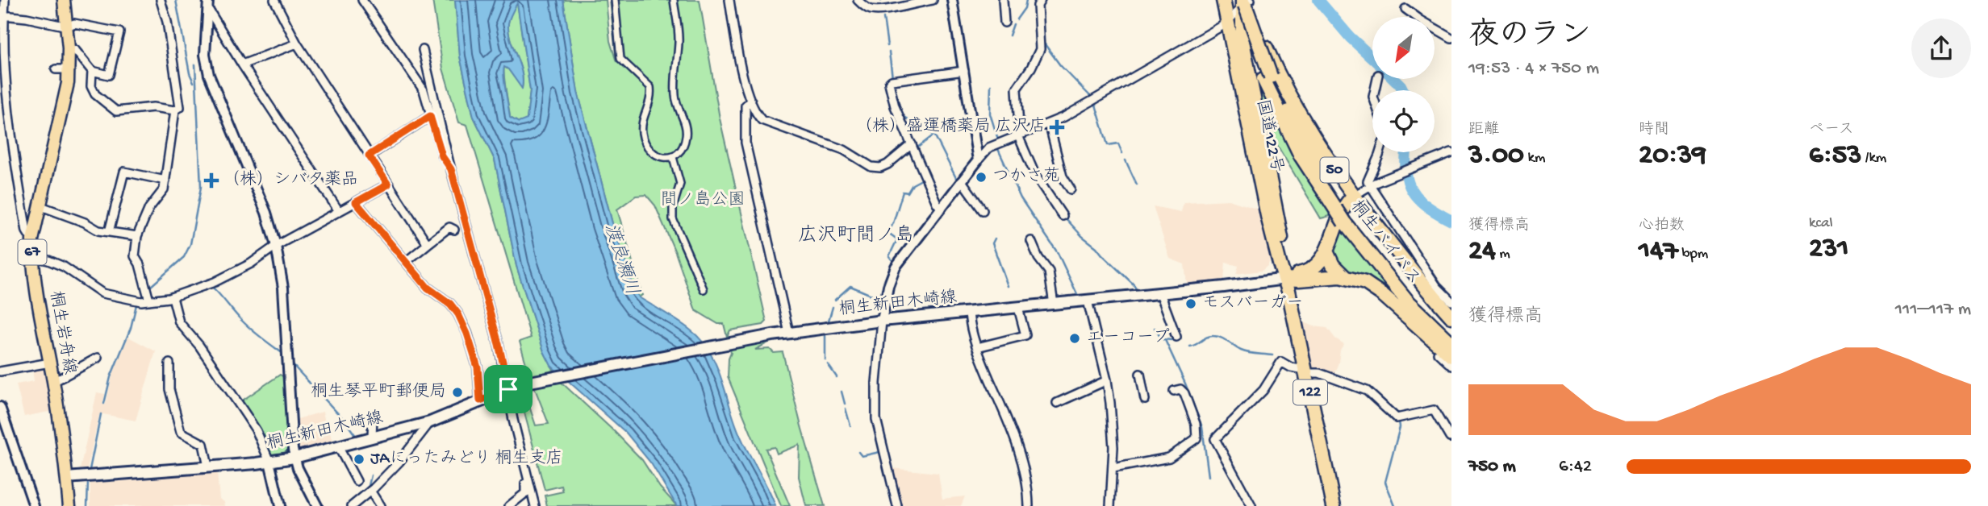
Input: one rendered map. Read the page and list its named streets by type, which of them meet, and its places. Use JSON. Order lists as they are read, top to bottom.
{
  "streets": {
    "highway": [
      "国道122号",
      "50",
      "桐生バイパス",
      "122"
    ],
    "main road": ["67", "桐生新田木崎線", "桐生岩舟線"]
  },
  "crossings": [
    ["国道122号", "50"],
    ["国道122号", "桐生バイパス"],
    ["国道122号", "桐生新田木崎線"],
    ["50", "桐生バイパス"],
    ["桐生新田木崎線", "桐生岩舟線"]
  ],
  "districts": ["広沢町間ノ島"],
  "water": ["渡良瀬川"],
  "parks": ["間ノ島公園"],
  "places": {
    "health": ["（株）盛運橋薬局 広沢店", "（株）シバタ薬品"],
    "other": [
      "つかさ苑",
      "モスバーガー",
      "エーコープ",
      "桐生琴平町郵便局",
      "JAにったみどり 桐生支店"
    ]
  },
  "north": "bottom left",
  "page": {
    "heading": ["夜のラン", "19:53 · 4 × 750 m"],
    "stats": [
      ["距離", "3.00 km"],
      ["時間", "20:39"],
      ["ペース", "6:53 /km"],
      ["獲得標高", "24 m"],
      ["心拍数", "147 bpm"],
      ["kcal", "231"]
    ],
    "chart": ["獲得標高", "111–117 m"],
    "list": [
      {
        "name": "750 m",
        "note": "6:42"
      }
    ]
  }
}
